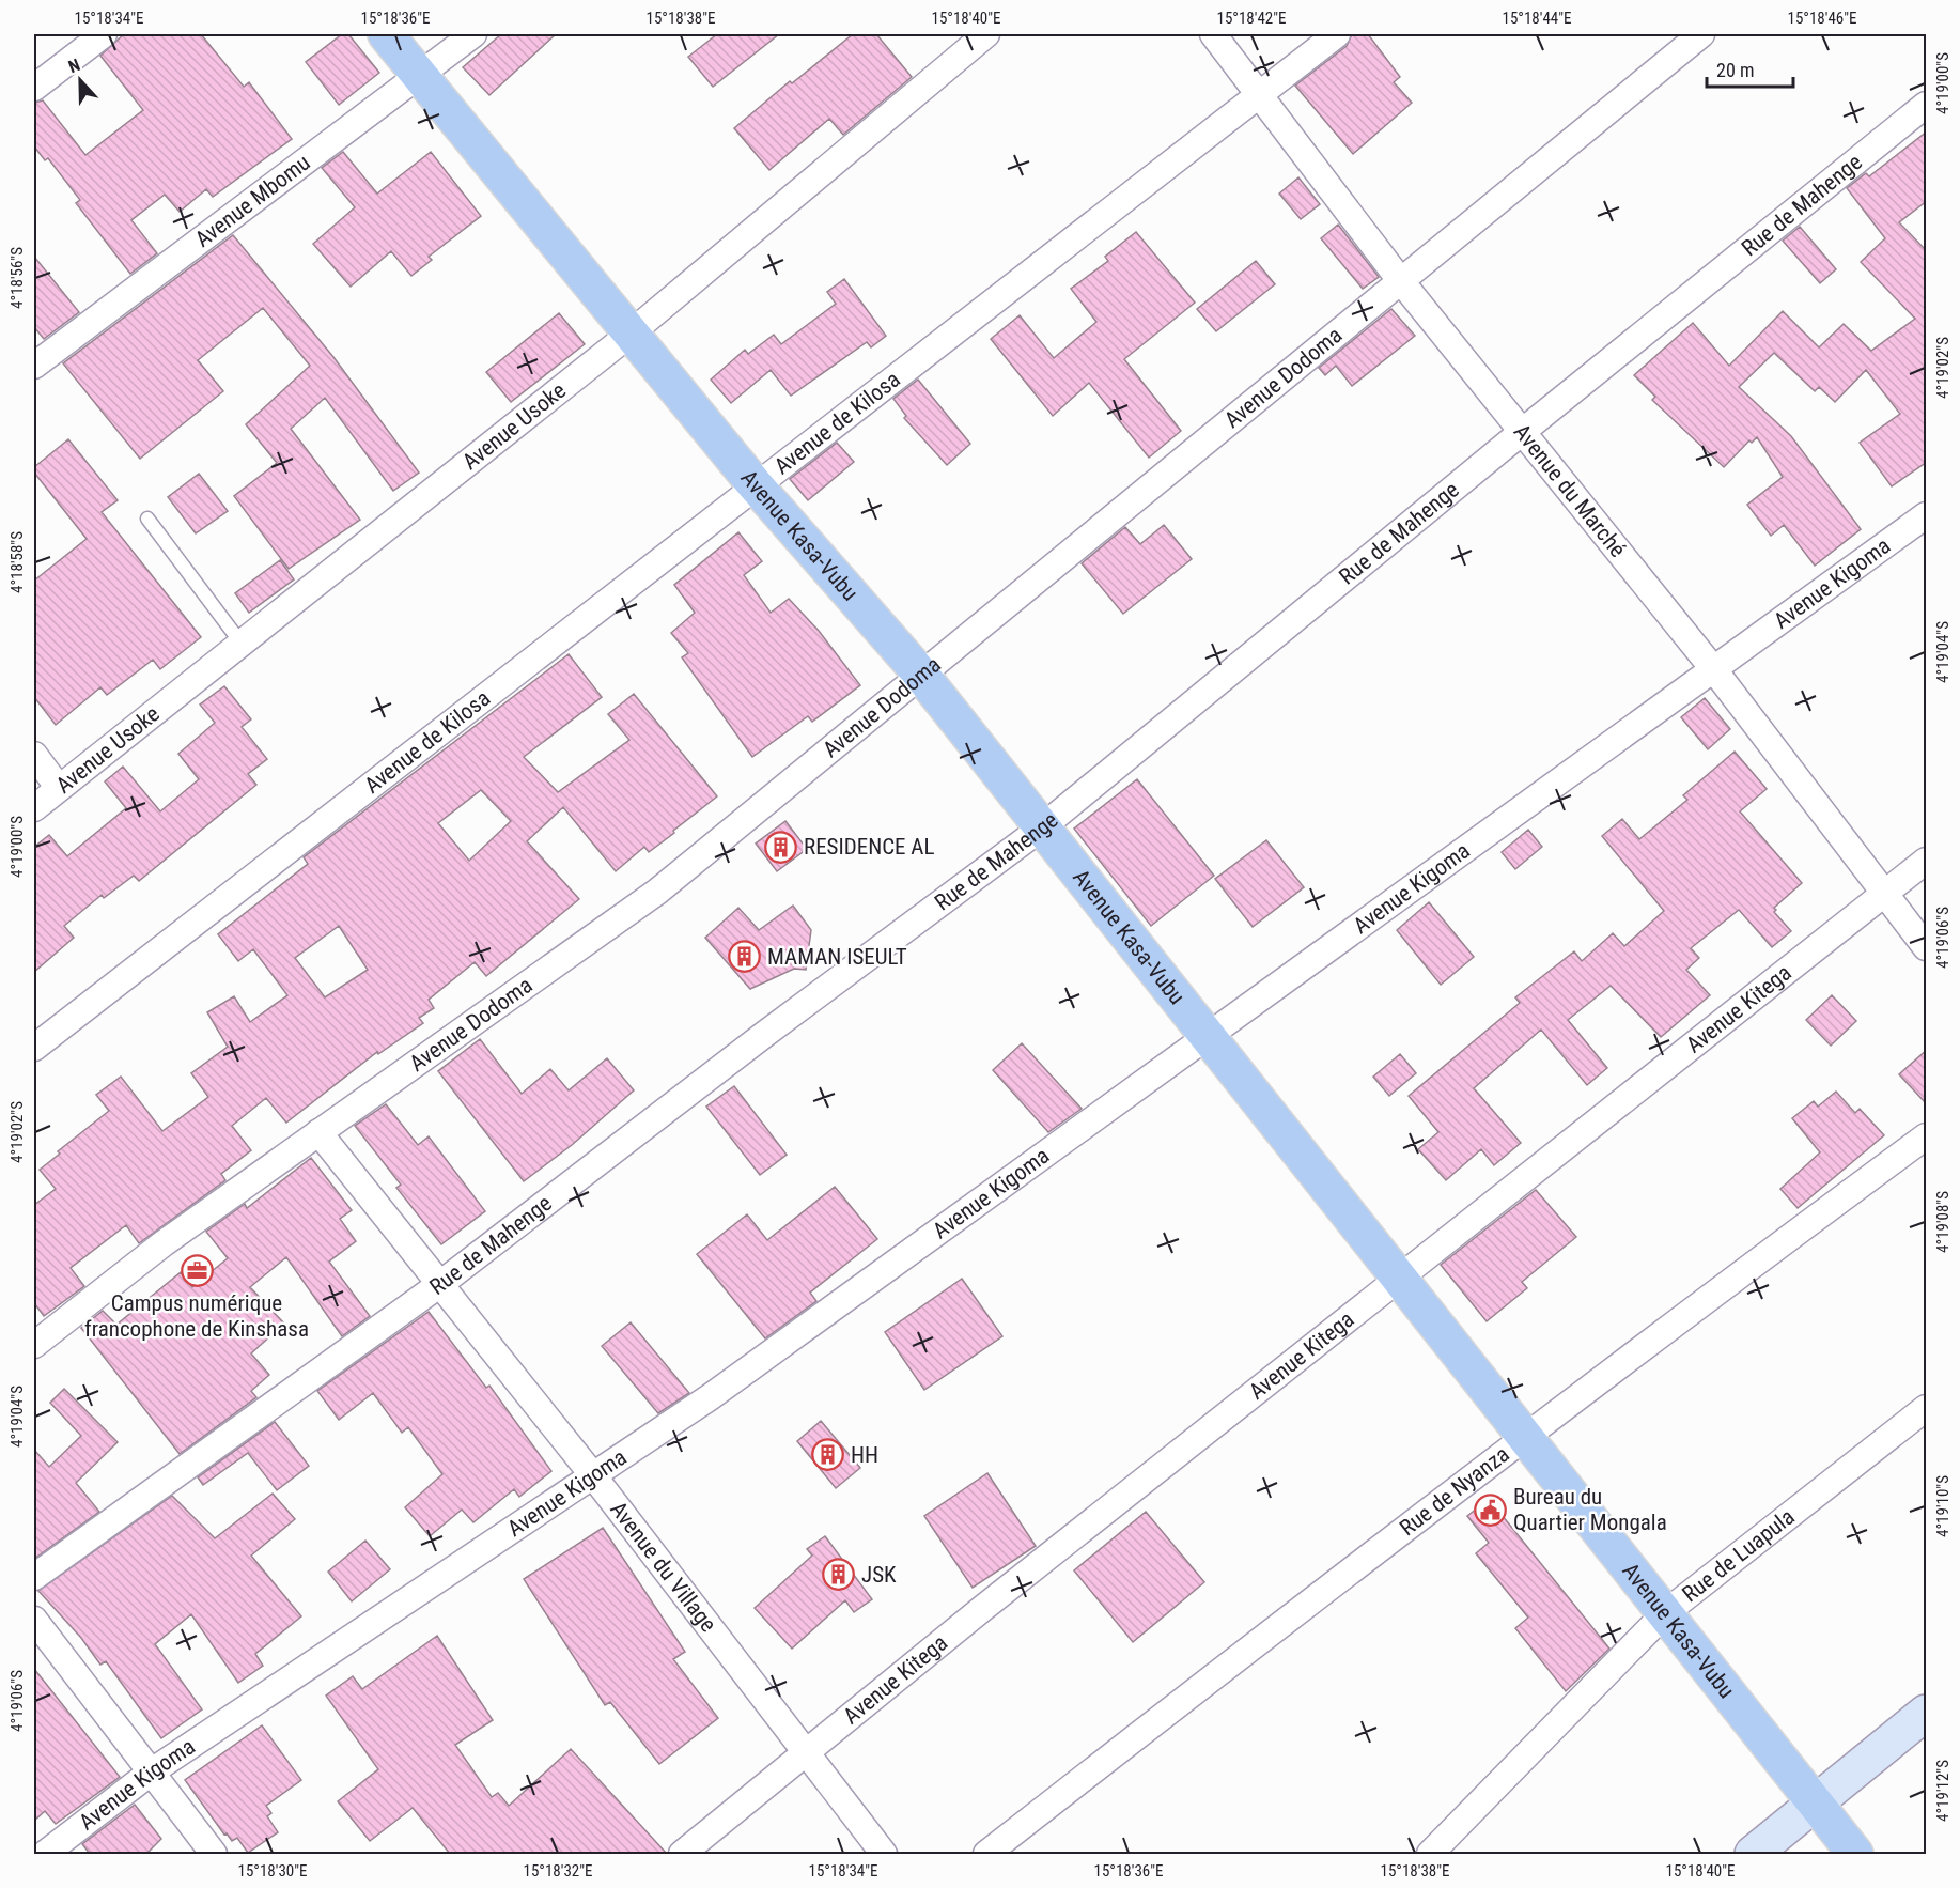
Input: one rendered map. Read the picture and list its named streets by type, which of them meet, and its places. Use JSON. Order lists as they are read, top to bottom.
{
  "streets": {
    "main road": ["Avenue Kasa-Vubu"],
    "street": [
      "Avenue Mbomu",
      "Rue de Mahenge",
      "Avenue Dodoma",
      "Avenue de Kilosa",
      "Avenue Usoke",
      "Avenue du Marché",
      "Avenue Kigoma",
      "Avenue Kitega",
      "Rue de Nyanza",
      "Rue de Luapula",
      "Avenue du Village"
    ]
  },
  "crossings": [
    ["Avenue Mbomu", "Avenue Kasa-Vubu"],
    ["Rue de Mahenge", "Avenue du Marché"],
    ["Rue de Mahenge", "Avenue Kasa-Vubu"],
    ["Rue de Mahenge", "Avenue du Village"],
    ["Avenue Dodoma", "Avenue du Marché"],
    ["Avenue Dodoma", "Avenue Kasa-Vubu"],
    ["Avenue Dodoma", "Avenue du Village"],
    ["Avenue de Kilosa", "Avenue du Marché"],
    ["Avenue de Kilosa", "Avenue Kasa-Vubu"],
    ["Avenue Usoke", "Avenue Kasa-Vubu"],
    ["Avenue du Marché", "Avenue Kigoma"],
    ["Avenue du Marché", "Avenue Kitega"],
    ["Avenue Kasa-Vubu", "Avenue Kigoma"],
    ["Avenue Kasa-Vubu", "Avenue Kitega"],
    ["Avenue Kasa-Vubu", "Rue de Nyanza"],
    ["Avenue Kasa-Vubu", "Rue de Luapula"],
    ["Avenue Kigoma", "Avenue du Village"],
    ["Avenue Kitega", "Avenue du Village"]
  ],
  "places": {
    "building": [
      "RESIDENCE AL",
      "MAMAN ISEULT",
      "HH",
      "JSK"
    ],
    "office": ["Campus numérique francophone de Kinshasa"],
    "public building": ["Bureau du Quartier Mongala"]
  },
  "scale_bar": "20 m",
  "north": "top",
  "coordinates": [
    "15°18'34\"E",
    "15°18'36\"E",
    "15°18'38\"E",
    "15°18'40\"E",
    "15°18'42\"E",
    "15°18'44\"E",
    "15°18'46\"E",
    "4°19'00\"S",
    "4°18'56\"S",
    "4°19'02\"S",
    "4°18'58\"S",
    "4°19'04\"S",
    "4°19'06\"S",
    "4°19'08\"S",
    "4°19'10\"S",
    "4°19'12\"S",
    "15°18'30\"E",
    "15°18'32\"E"
  ]
}
